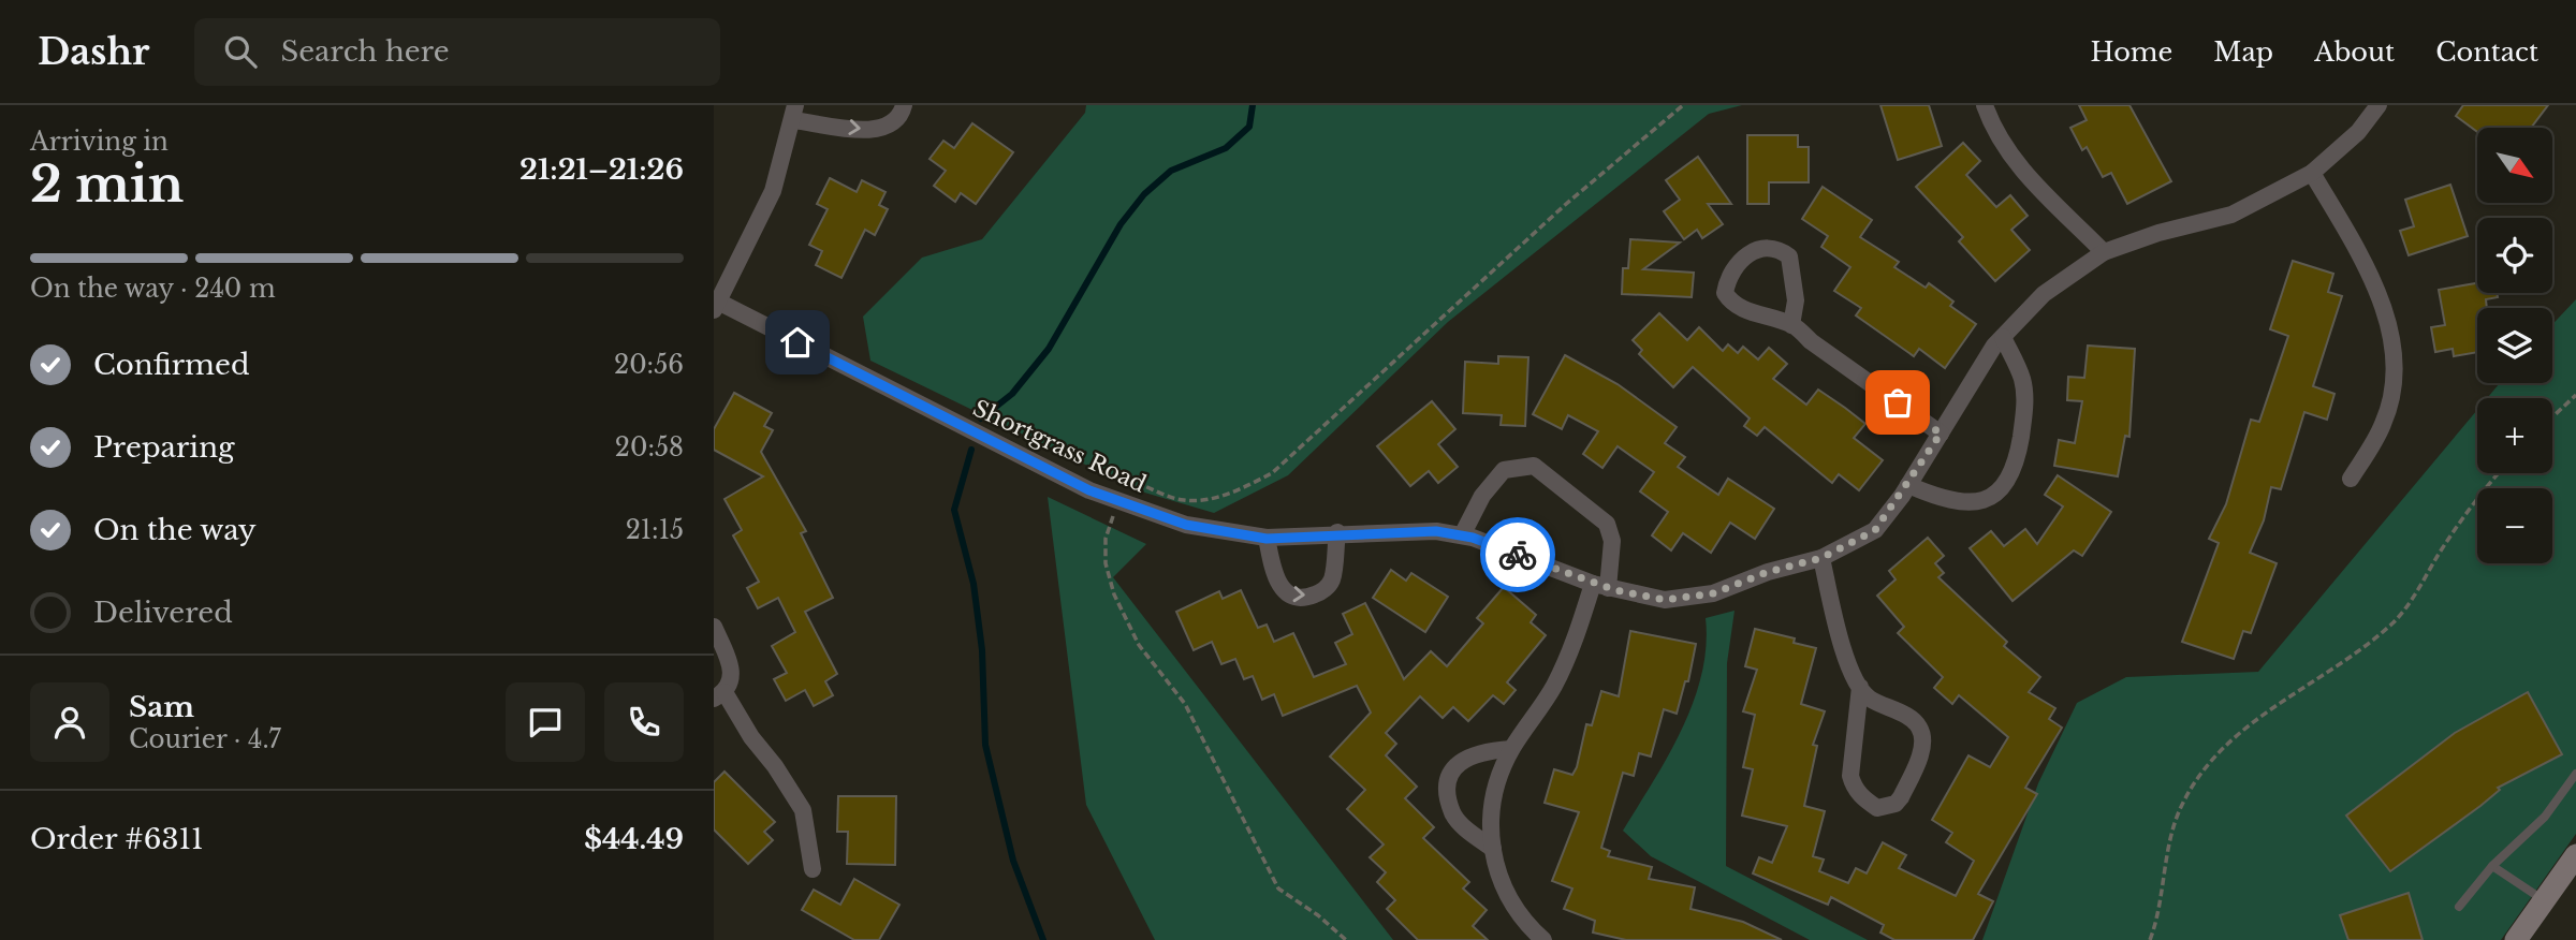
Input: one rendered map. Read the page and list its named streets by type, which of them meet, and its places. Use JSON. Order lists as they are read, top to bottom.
{
  "streets": {
    "street": ["Shortgrass Road"]
  },
  "north": "bottom right",
  "page": {
    "header": "Dashr",
    "search": "Search here",
    "nav": [
      "Home",
      "Map",
      "About",
      "Contact"
    ],
    "heading": ["2 min", "Arriving in", "21:21–21:26"],
    "panel": [
      "Sam",
      "Courier · 4.7",
      "Order #6311",
      "$44.49"
    ],
    "map_buttons": ["+", "−"],
    "bar": "On the way · 240 m",
    "list": [
      ["Confirmed", "20:56"],
      ["Preparing", "20:58"],
      ["On the way", "21:15"],
      "Delivered"
    ]
  }
}
